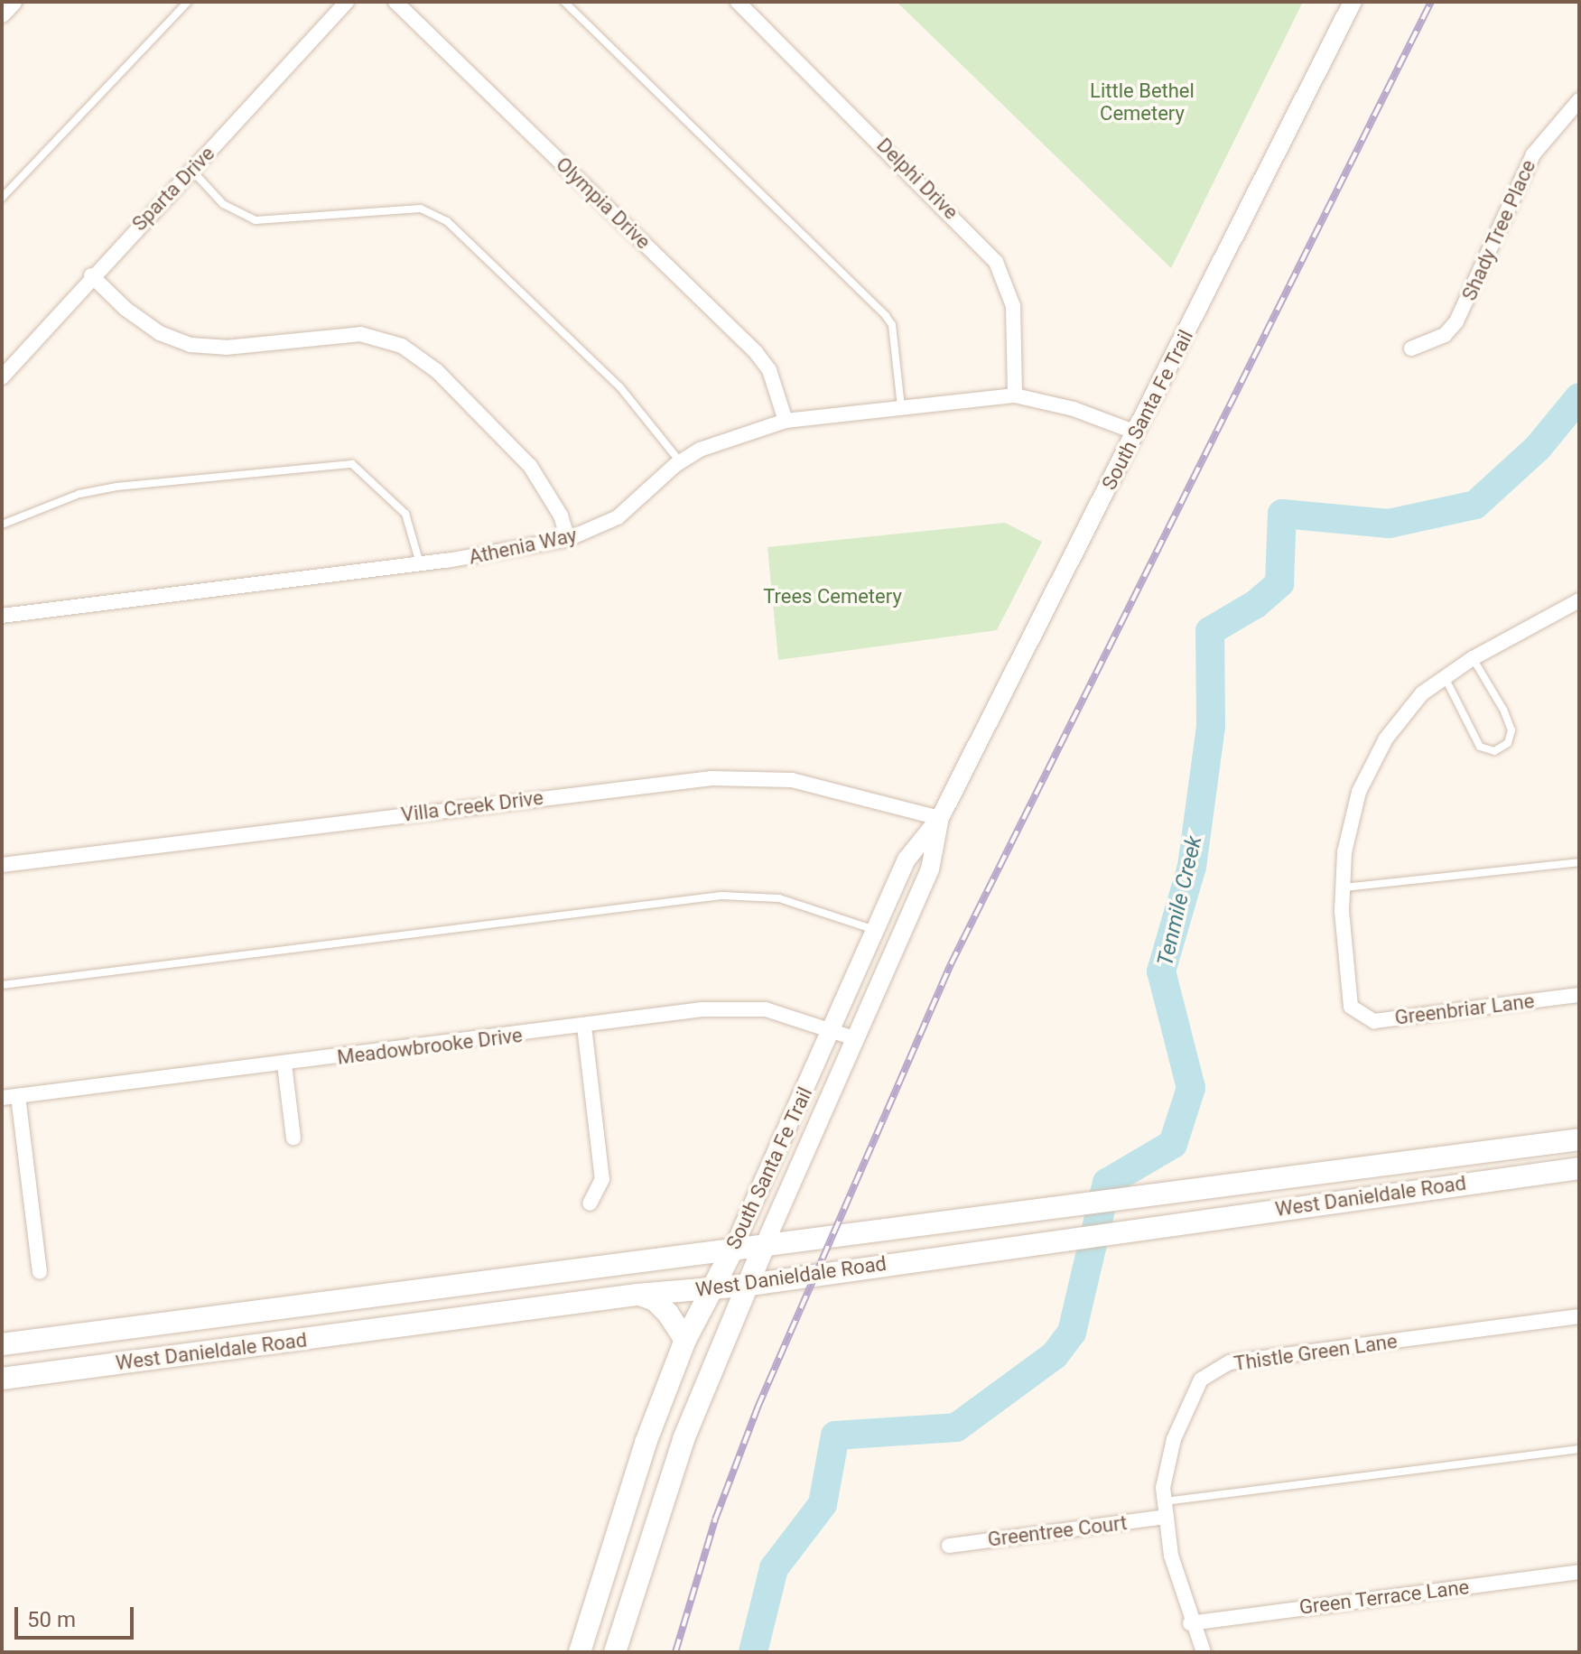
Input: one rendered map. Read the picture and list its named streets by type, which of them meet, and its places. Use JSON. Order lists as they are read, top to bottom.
{
  "streets": {
    "main road": ["South Santa Fe Trail", "West Danieldale Road"],
    "street": [
      "Delphi Drive",
      "Sparta Drive",
      "Olympia Drive",
      "Shady Tree Place",
      "Athenia Way",
      "Villa Creek Drive",
      "Greenbriar Lane",
      "Meadowbrooke Drive",
      "Thistle Green Lane",
      "Greentree Court",
      "Green Terrace Lane"
    ]
  },
  "crossings": [
    ["Delphi Drive", "Athenia Way"],
    ["Olympia Drive", "Athenia Way"],
    ["South Santa Fe Trail", "Athenia Way"],
    ["South Santa Fe Trail", "Villa Creek Drive"],
    ["South Santa Fe Trail", "Meadowbrooke Drive"],
    ["South Santa Fe Trail", "West Danieldale Road"],
    ["Thistle Green Lane", "Greentree Court"],
    ["Thistle Green Lane", "Green Terrace Lane"]
  ],
  "water": ["Tenmile Creek"],
  "parks": ["Little Bethel Cemetery", "Trees Cemetery"],
  "scale_bar": "50 m"
}
